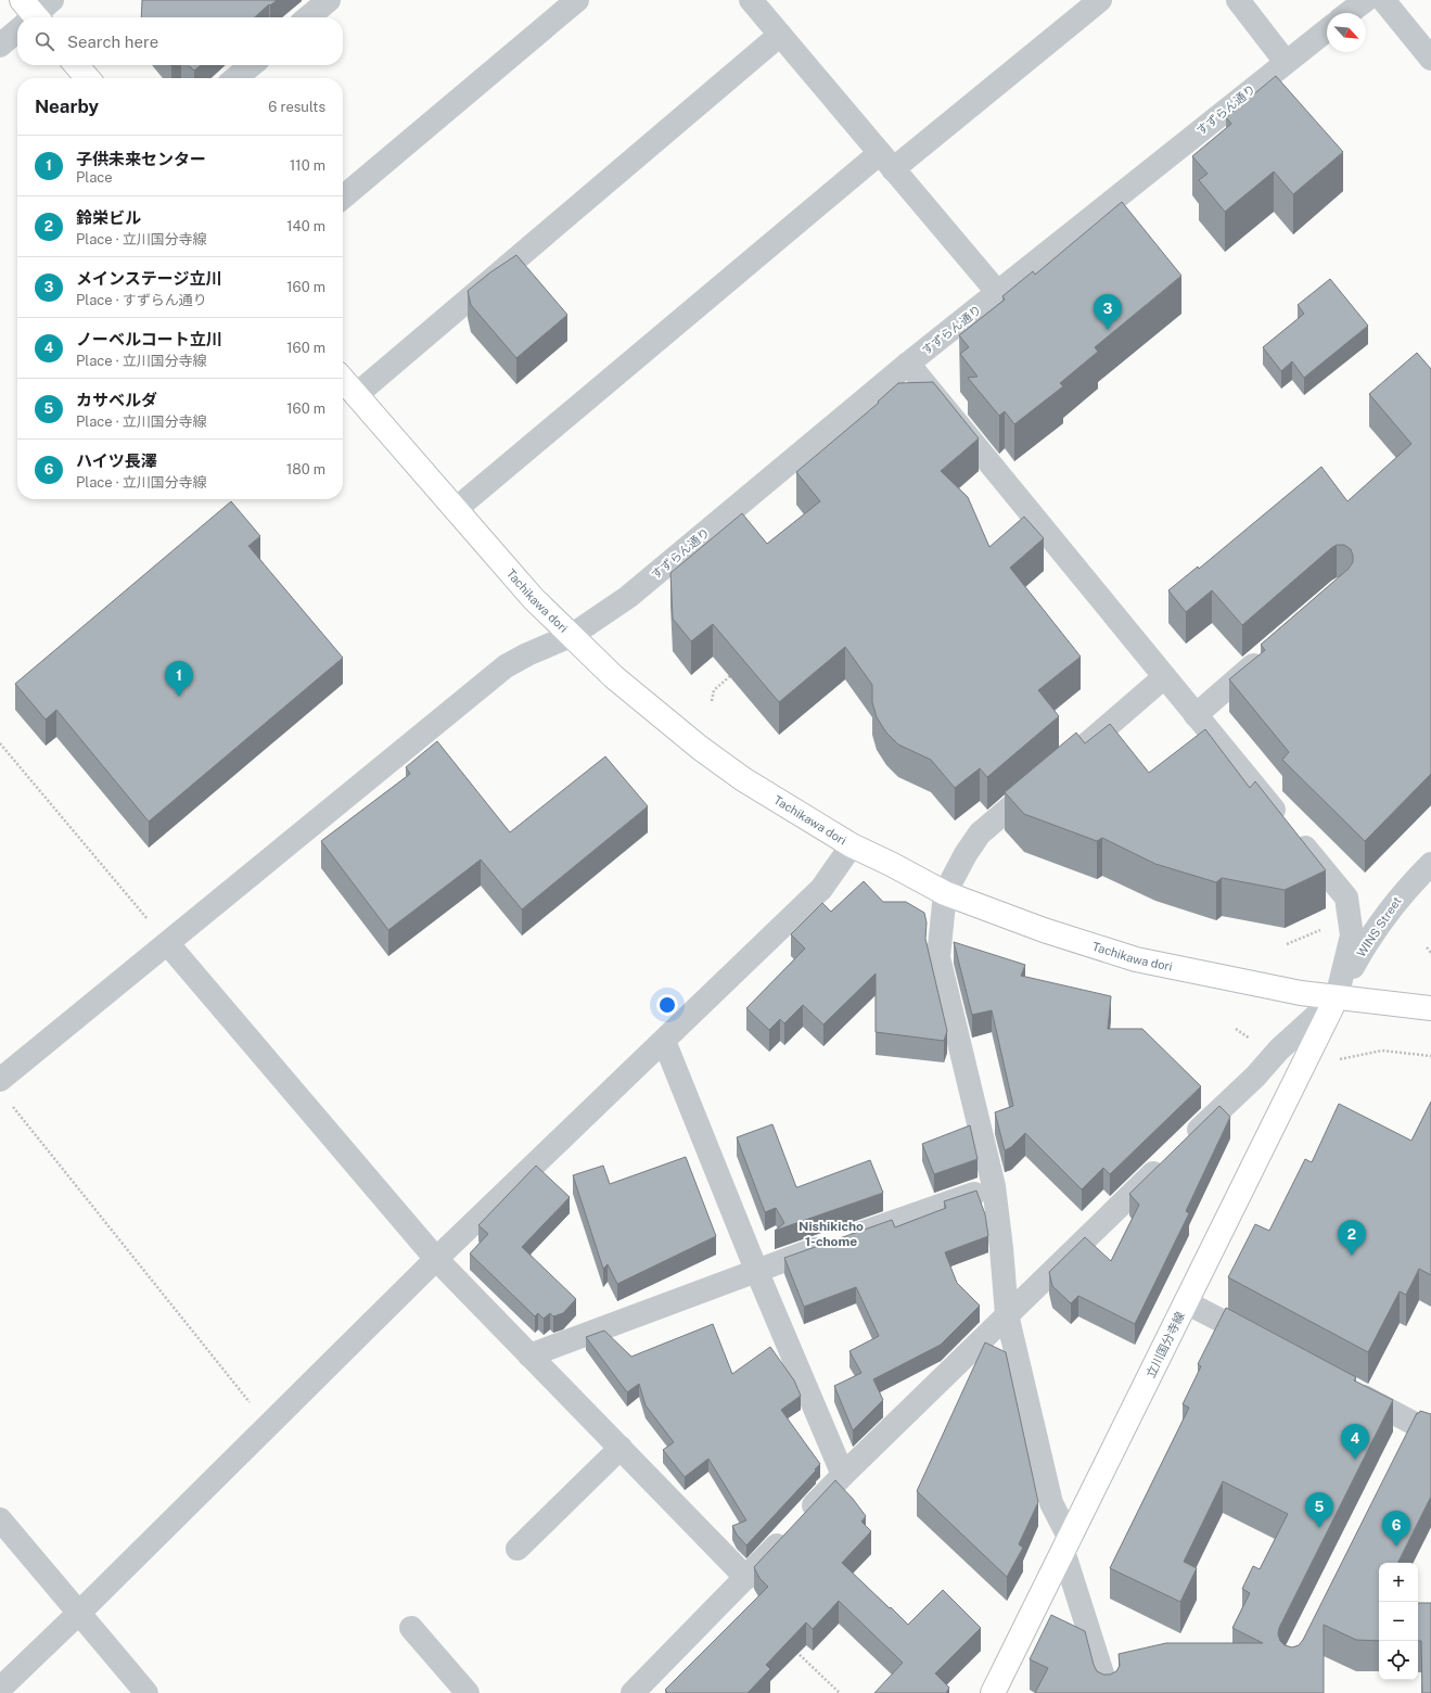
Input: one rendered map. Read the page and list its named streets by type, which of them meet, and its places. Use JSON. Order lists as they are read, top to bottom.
{
  "streets": {
    "main road": ["Tachikawa dori", "立川国分寺線"],
    "street": ["すずらん通り", "WINS Street"]
  },
  "crossings": [
    ["すずらん通り", "Tachikawa dori"],
    ["Tachikawa dori", "WINS Street"],
    ["Tachikawa dori", "立川国分寺線"],
    ["WINS Street", "立川国分寺線"]
  ],
  "districts": ["Nishikicho 1-chome"],
  "north": "bottom right",
  "page": {
    "search": "Search here",
    "heading": ["Nearby", "6 results"],
    "list": [
      {
        "mark": "1",
        "name": "子供未来センター",
        "note": "Place",
        "value": "110 m"
      },
      {
        "mark": "2",
        "name": "鈴栄ビル",
        "note": "Place · 立川国分寺線",
        "value": "140 m"
      },
      {
        "mark": "3",
        "name": "メインステージ立川",
        "note": "Place · すずらん通り",
        "value": "160 m"
      },
      {
        "mark": "4",
        "name": "ノーベルコート立川",
        "note": "Place · 立川国分寺線",
        "value": "160 m"
      },
      {
        "mark": "5",
        "name": "カサベルダ",
        "note": "Place · 立川国分寺線",
        "value": "160 m"
      },
      {
        "mark": "6",
        "name": "ハイツ長澤",
        "note": "Place · 立川国分寺線",
        "value": "180 m"
      }
    ],
    "pins": [
      "3",
      "1",
      "2",
      "4",
      "5",
      "6"
    ],
    "map_buttons": ["+", "−"]
  }
}
